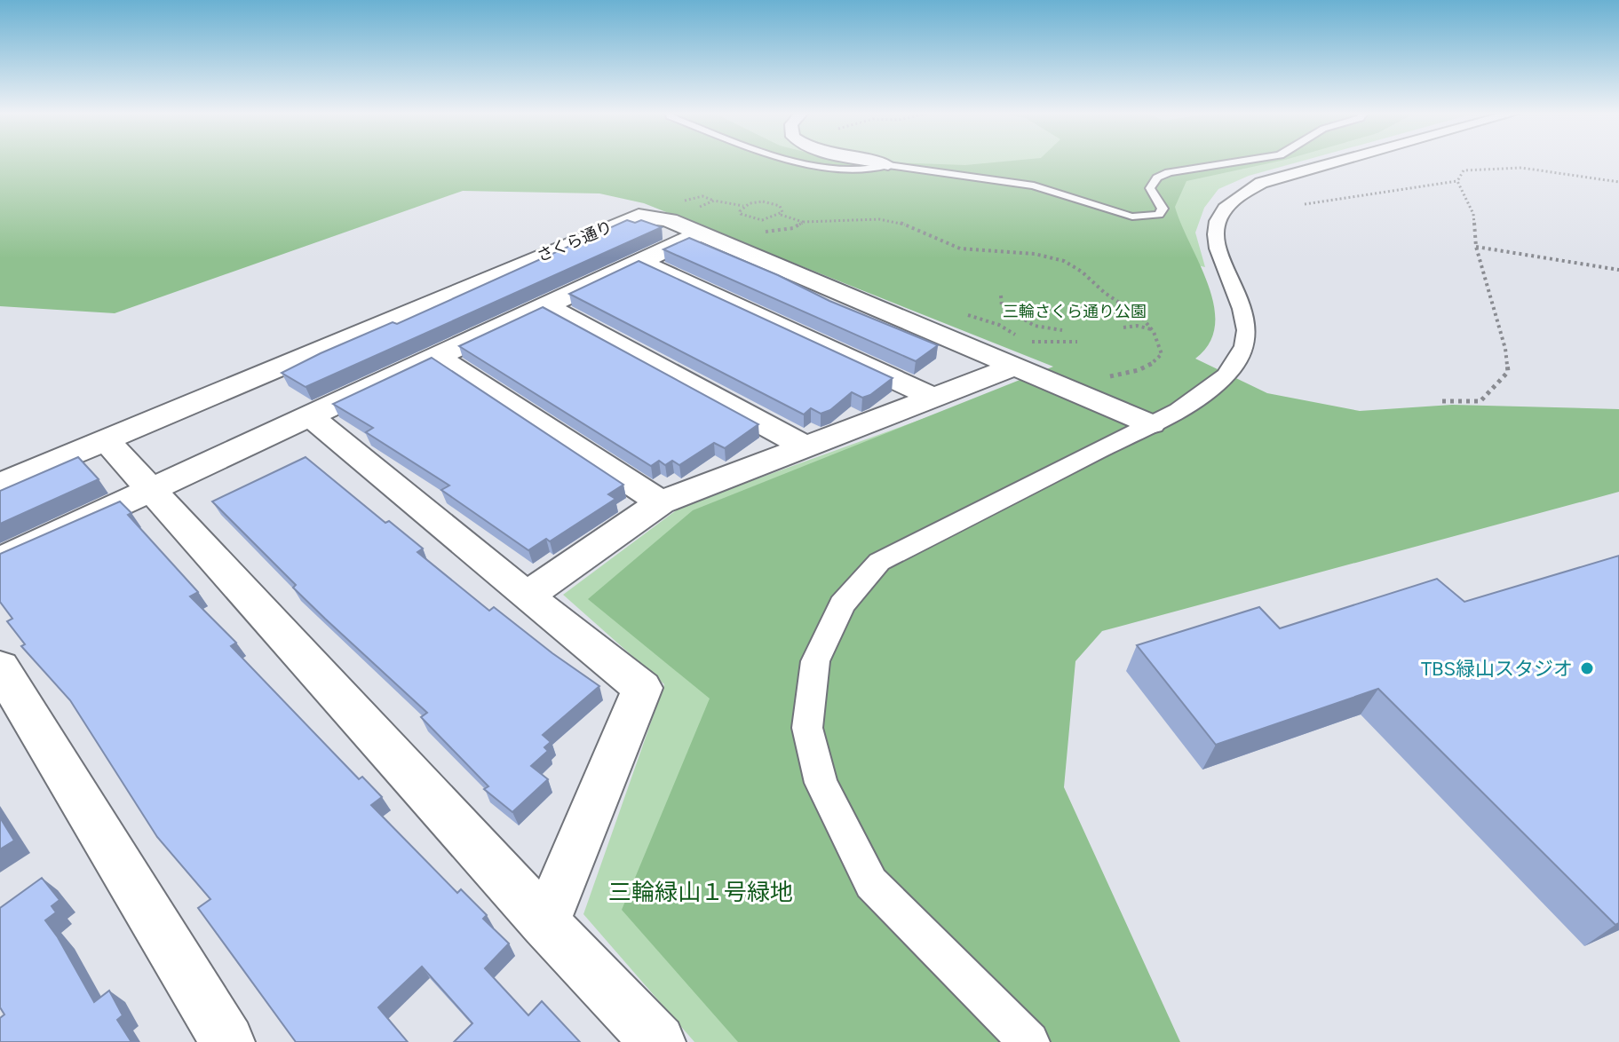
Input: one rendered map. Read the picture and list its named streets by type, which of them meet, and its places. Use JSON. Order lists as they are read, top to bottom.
{
  "streets": {
    "street": ["さくら通り"]
  },
  "parks": ["三輪さくら通り公園", "三輪緑山１号緑地"],
  "places": ["TBS緑山スタジオ"]
}
